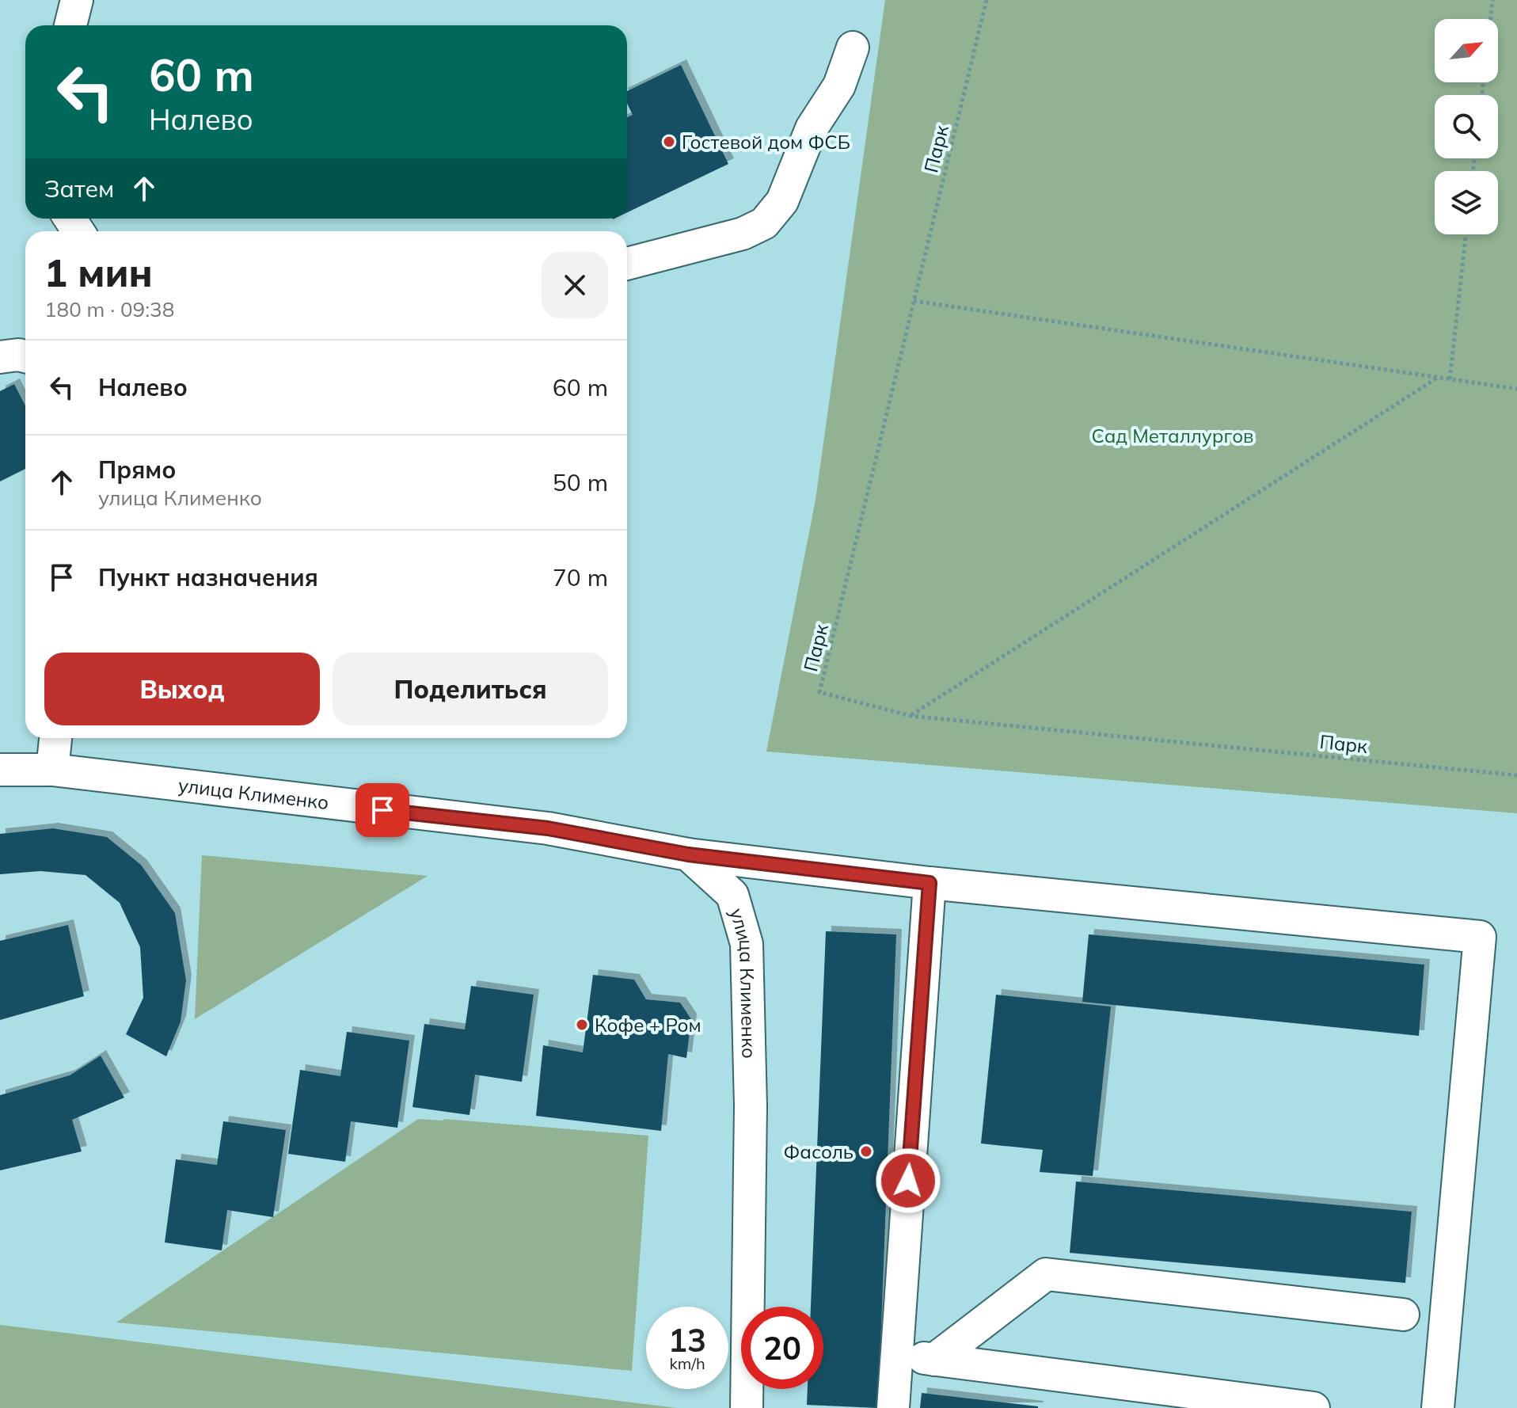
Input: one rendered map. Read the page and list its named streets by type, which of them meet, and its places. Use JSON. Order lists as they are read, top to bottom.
{
  "streets": {
    "street": ["улица Клименко"],
    "path": ["Парк"]
  },
  "parks": ["Сад Металлургов"],
  "places": ["Гостевой дом ФСБ", "Кофе + Ром", "Фасоль"],
  "north": "top right",
  "page": {
    "turn": ["60 m", "Налево"],
    "then": "Затем",
    "heading": ["1 мин", "180 m · 09:38"],
    "list": [
      {
        "name": "Налево",
        "value": "60 m"
      },
      {
        "name": "Прямо",
        "note": "улица Клименко",
        "value": "50 m"
      },
      {
        "name": "Пункт назначения",
        "value": "70 m"
      }
    ],
    "buttons": ["Выход", "Поделиться"],
    "speed": "13 km/h",
    "limit": "20"
  }
}
